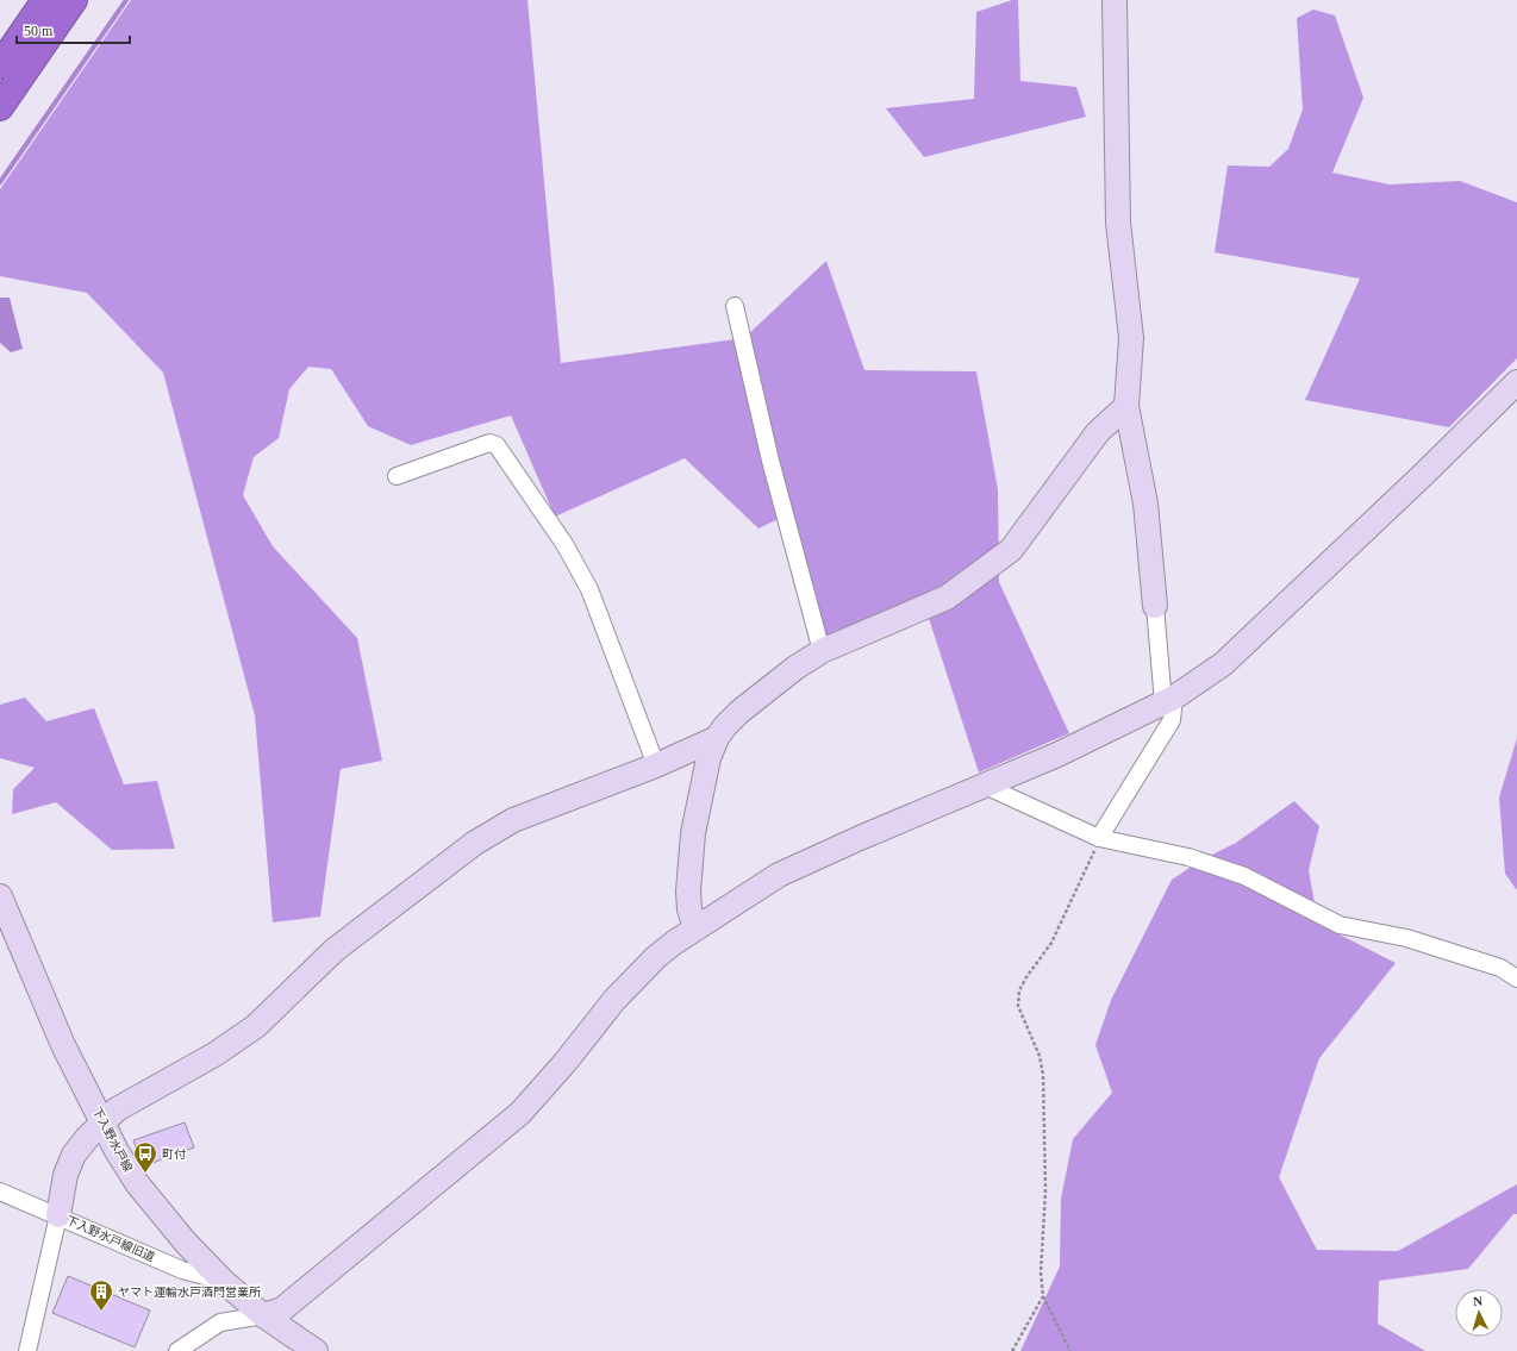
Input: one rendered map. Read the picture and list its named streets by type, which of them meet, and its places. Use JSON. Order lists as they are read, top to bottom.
{
  "streets": {
    "street": ["下入野水戸線", "下入野水戸線旧道"]
  },
  "crossings": [
    ["下入野水戸線", "下入野水戸線旧道"]
  ],
  "places": {
    "bus stop": ["町付"],
    "building": ["ヤマト運輸水戸酒門営業所"]
  },
  "scale_bar": "50 m",
  "north": "top"
}
